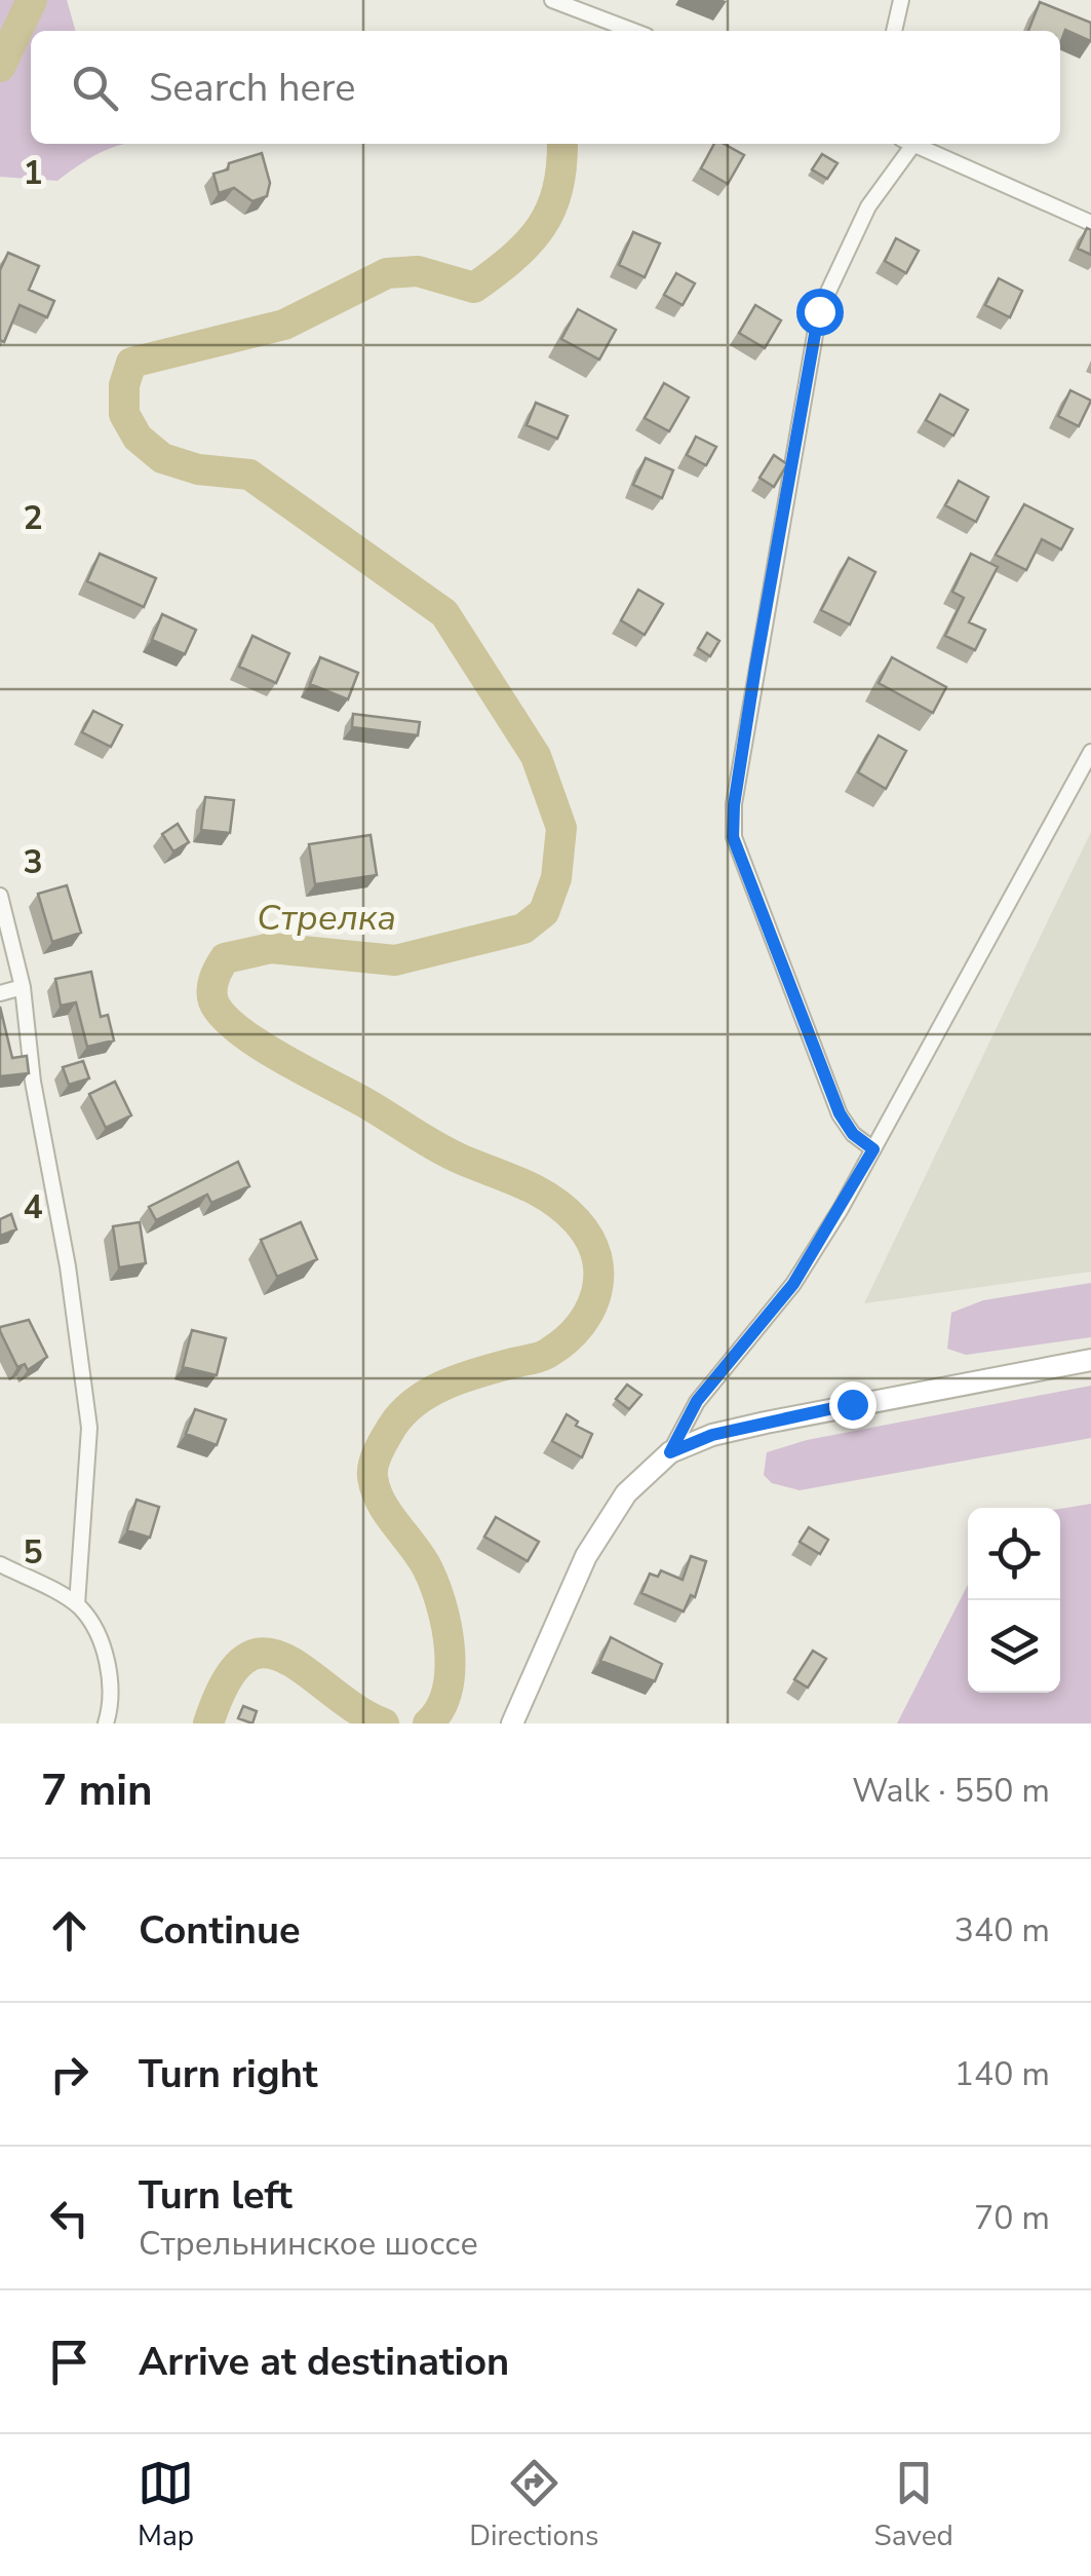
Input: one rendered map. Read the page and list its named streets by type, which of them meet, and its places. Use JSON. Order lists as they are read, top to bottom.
{
  "water": ["Стрелка"],
  "page": {
    "search": "Search here",
    "heading": ["7 min", "Walk · 550 m"],
    "list": [
      ["Continue", "340 m"],
      ["Turn right", "140 m"],
      ["Turn left", "Стрельнинское шоссе", "70 m"],
      "Arrive at destination"
    ],
    "nav": ["Map", "Directions", "Saved"]
  },
  "grid": {
    "rows": [
      "1",
      "2",
      "3",
      "4",
      "5"
    ]
  }
}
